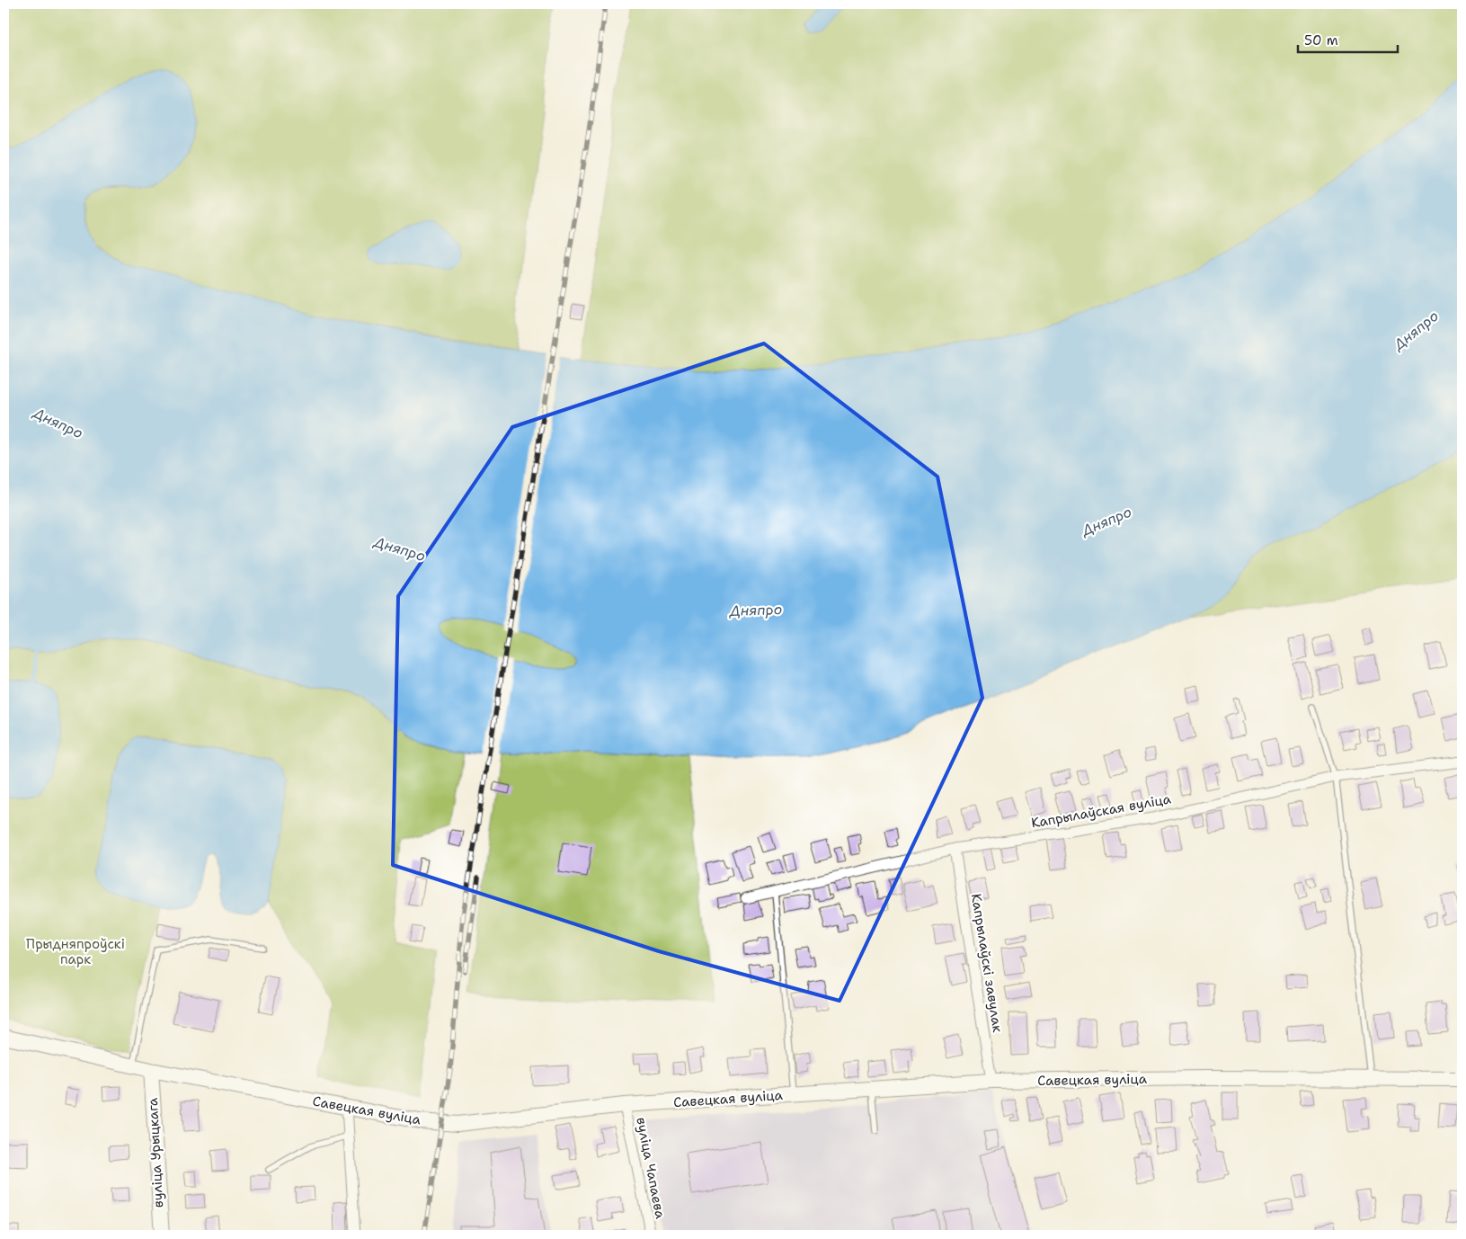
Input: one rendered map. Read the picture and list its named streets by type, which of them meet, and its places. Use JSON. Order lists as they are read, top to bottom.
{
  "streets": {
    "main road": ["Савецкая вуліца", "вуліца Урыцкага"],
    "street": ["Капрылаўская вуліца", "Капрылаўскі завулак", "вуліца Чапаева"]
  },
  "crossings": [
    ["Капрылаўская вуліца", "Капрылаўскі завулак"],
    ["Капрылаўскі завулак", "Савецкая вуліца"],
    ["Савецкая вуліца", "вуліца Урыцкага"],
    ["Савецкая вуліца", "вуліца Чапаева"]
  ],
  "water": ["Дняпро"],
  "parks": ["Прыдняпроўскі парк"],
  "scale_bar": "50 m"
}
